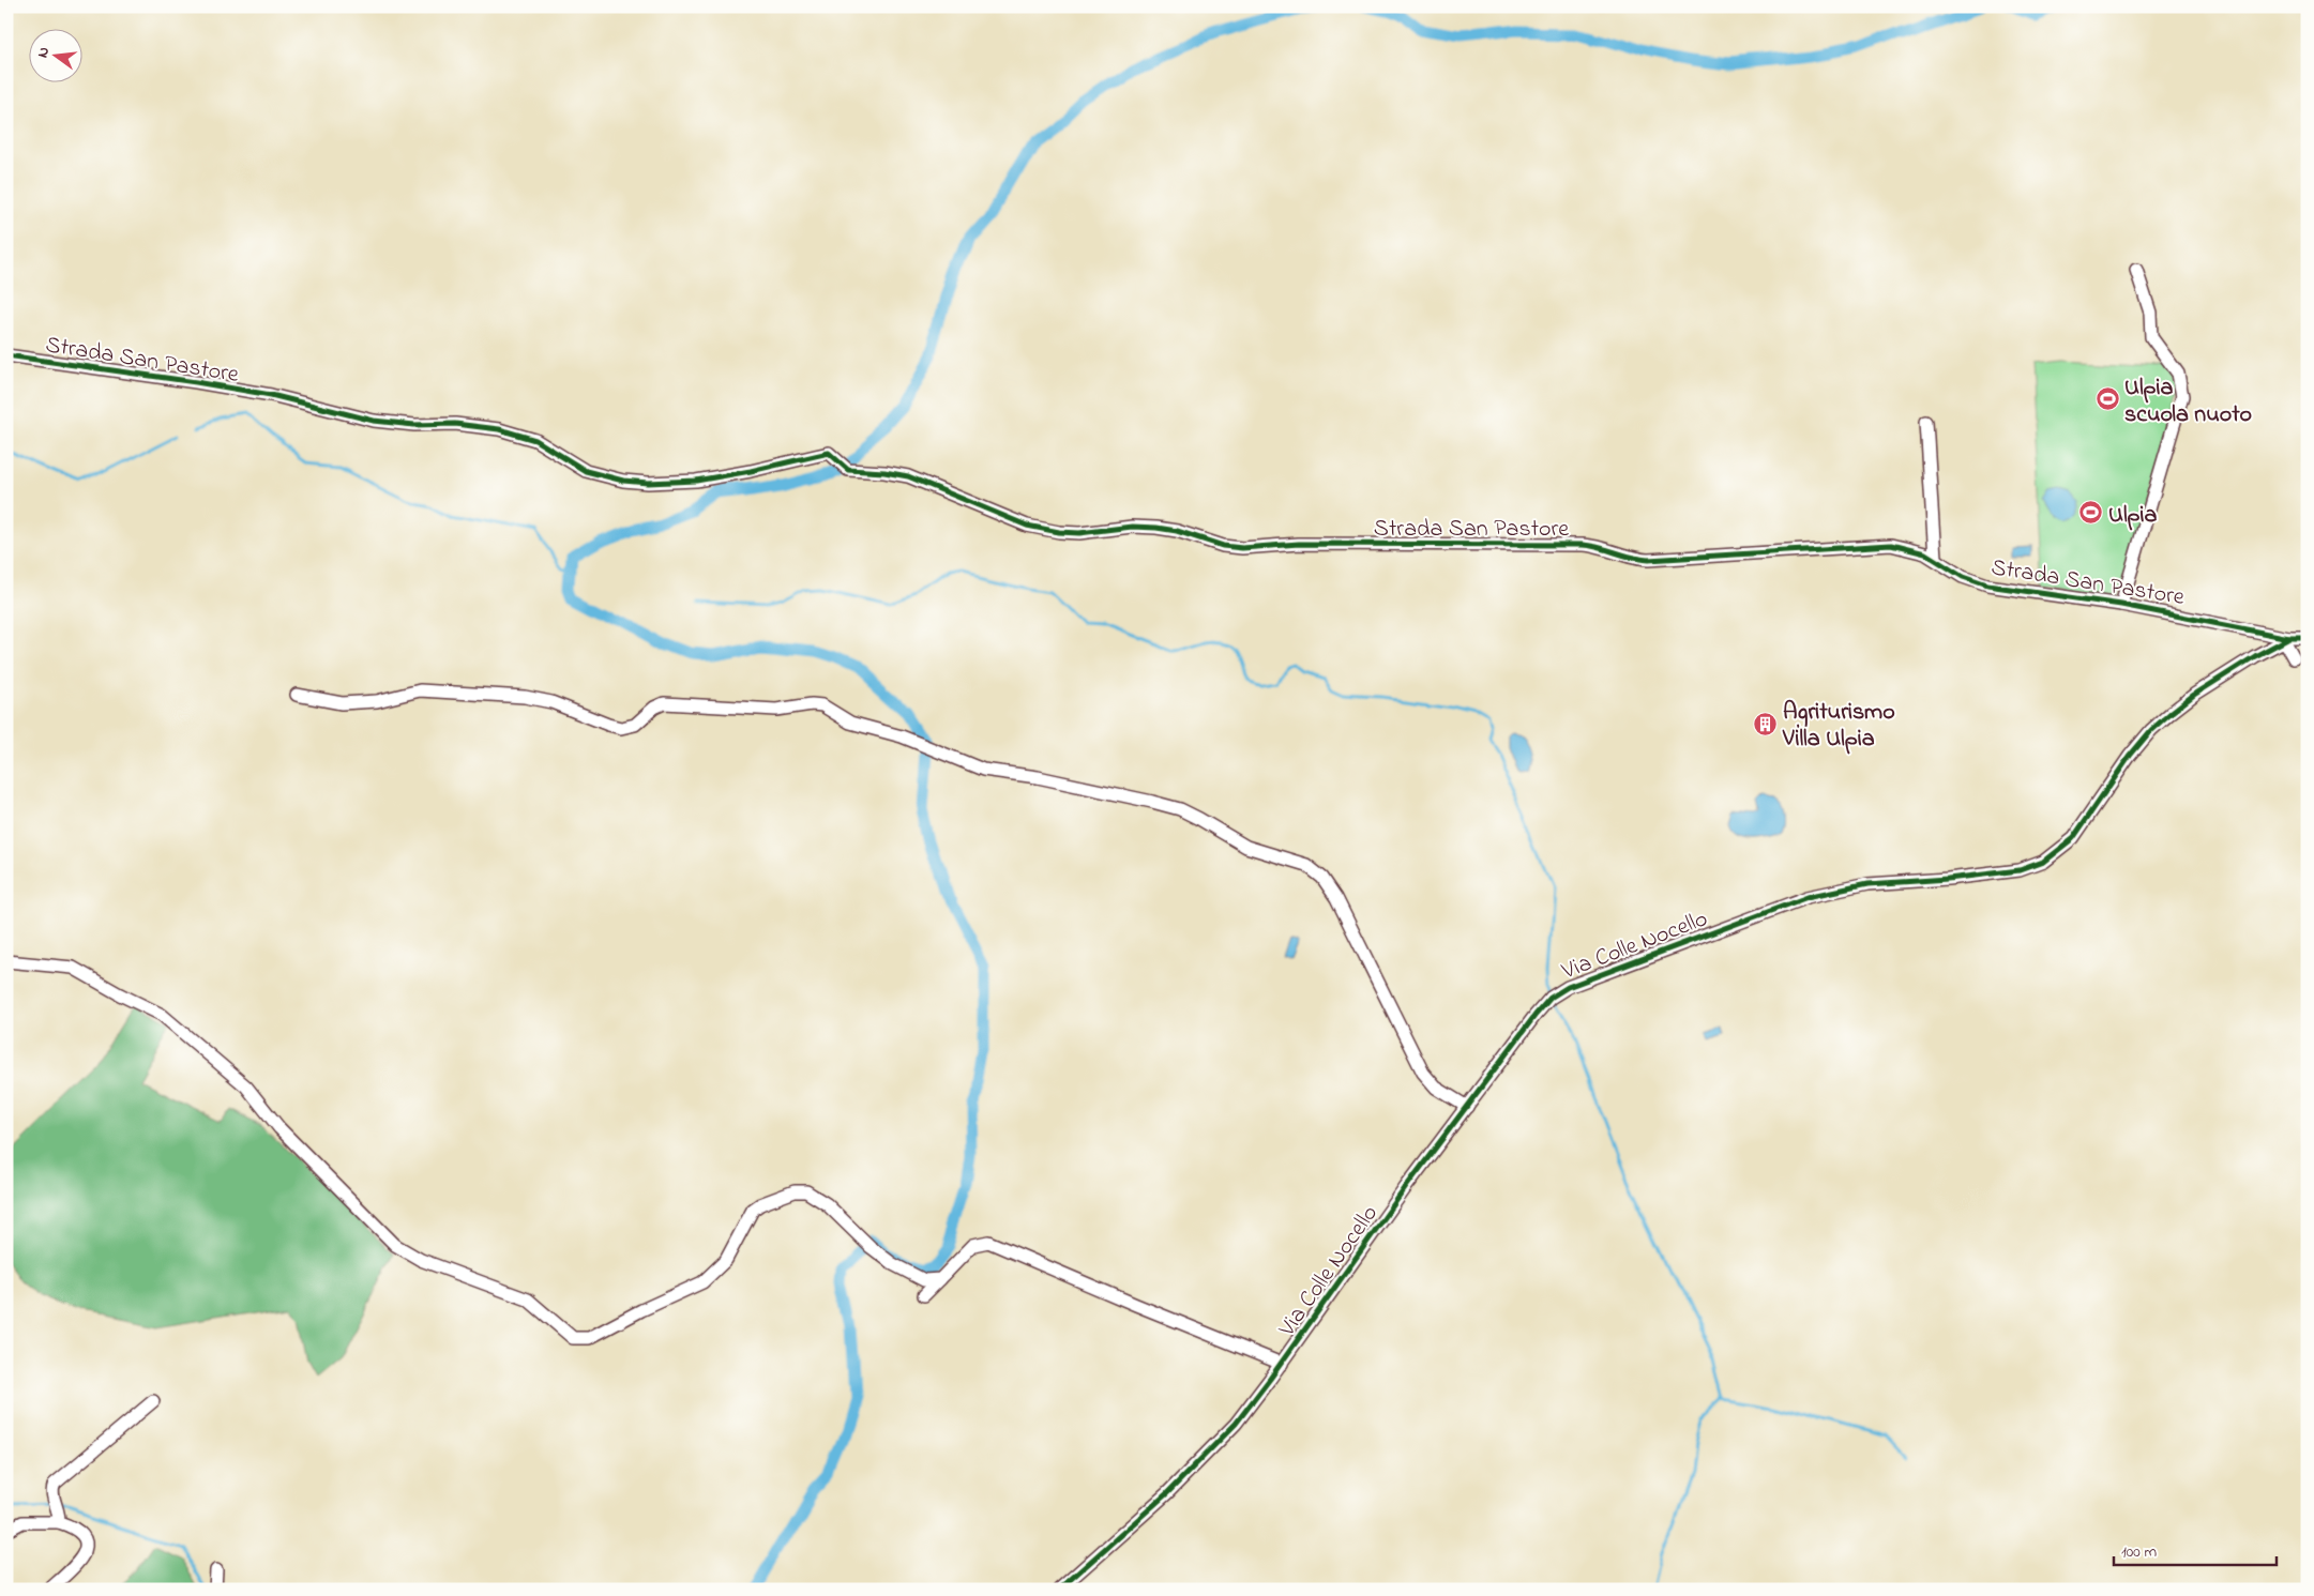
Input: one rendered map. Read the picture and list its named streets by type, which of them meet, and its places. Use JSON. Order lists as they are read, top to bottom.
{
  "streets": {
    "street": ["Strada San Pastore", "Via Colle Nocello"]
  },
  "crossings": [
    ["Strada San Pastore", "Via Colle Nocello"]
  ],
  "places": {
    "sports": ["Ulpia scuola nuoto", "Ulpia"],
    "building": ["Agriturismo Villa Ulpia"]
  },
  "scale_bar": "100 m",
  "north": "left"
}
